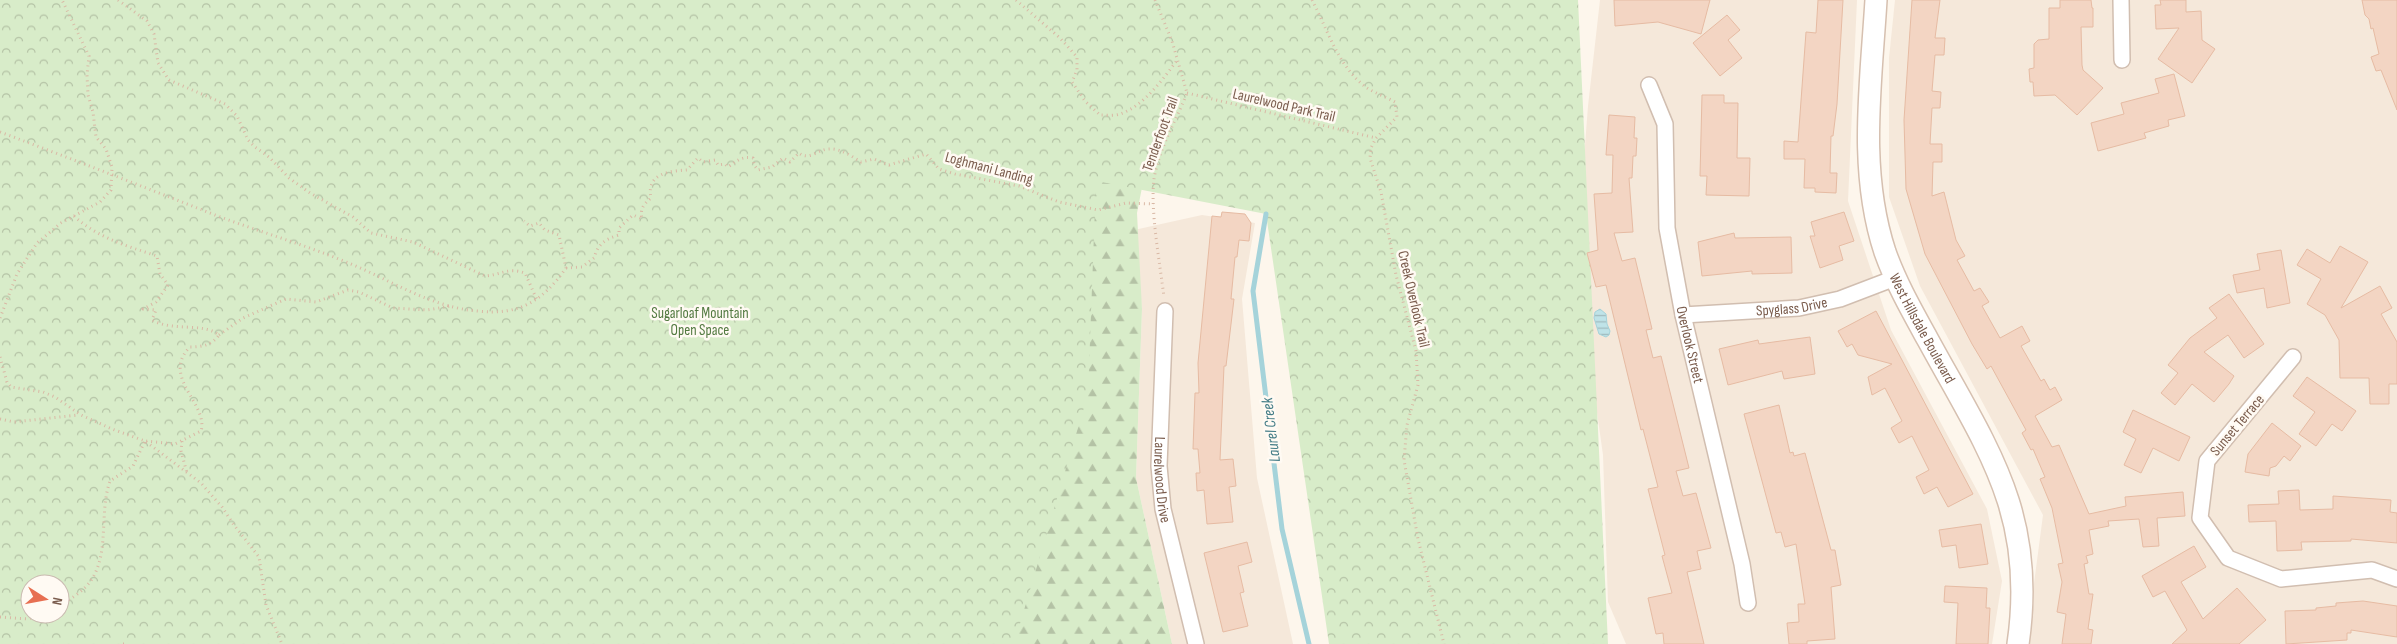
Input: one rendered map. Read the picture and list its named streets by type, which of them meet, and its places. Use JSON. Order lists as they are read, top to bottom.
{
  "streets": {
    "main road": ["West Hillsdale Boulevard"],
    "street": [
      "Spyglass Drive",
      "Overlook Street",
      "Sunset Terrace",
      "Laurelwood Drive"
    ],
    "path": [
      "Laurelwood Park Trail",
      "Tenderfoot Trail",
      "Loghmani Landing",
      "Creek Overlook Trail"
    ]
  },
  "crossings": [
    ["Laurelwood Park Trail", "Tenderfoot Trail"],
    ["Laurelwood Park Trail", "Creek Overlook Trail"],
    ["Tenderfoot Trail", "Loghmani Landing"],
    ["Tenderfoot Trail", "Laurelwood Drive"],
    ["Spyglass Drive", "West Hillsdale Boulevard"],
    ["Spyglass Drive", "Overlook Street"]
  ],
  "water": ["Laurel Creek"],
  "parks": ["Sugarloaf Mountain Open Space"],
  "north": "right"
}
